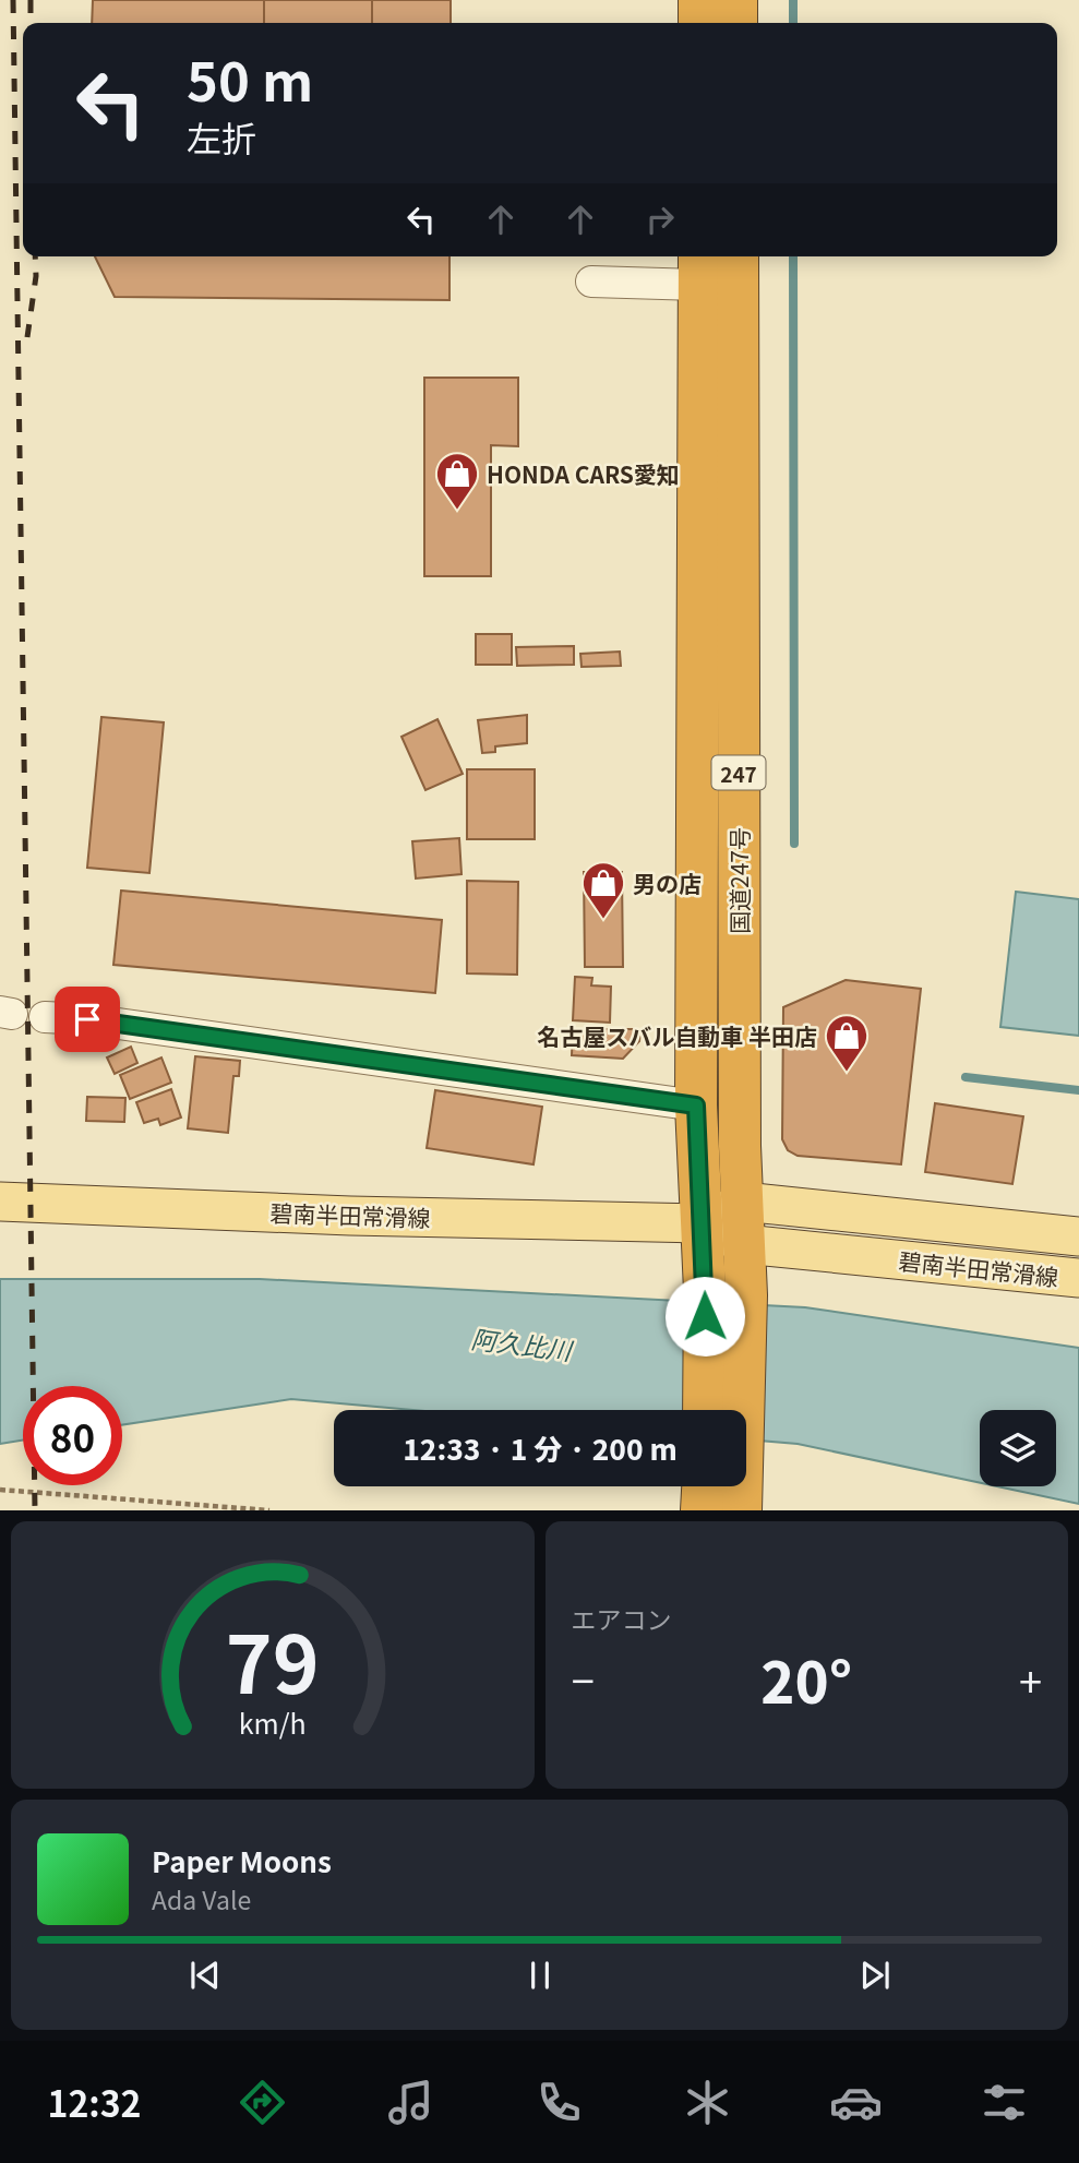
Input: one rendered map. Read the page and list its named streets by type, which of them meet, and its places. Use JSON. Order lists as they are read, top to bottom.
{
  "streets": {
    "highway": ["247", "国道247号"],
    "main road": ["碧南半田常滑線"]
  },
  "crossings": [
    ["国道247号", "碧南半田常滑線"]
  ],
  "water": ["阿久比川"],
  "places": {
    "shop": ["HONDA CARS愛知", "男の店", "名古屋スバル自動車 半田店"]
  },
  "page": {
    "turn": ["50 m", "左折"],
    "limit": "80",
    "trip": "12:33 · 1 分 · 200 m",
    "tile": "エアコン",
    "heat": ["−", "20°", "+"],
    "song": ["Paper Moons", "Ada Vale"],
    "tabs": "12:32",
    "gauge": ["79", "km/h"]
  }
}
